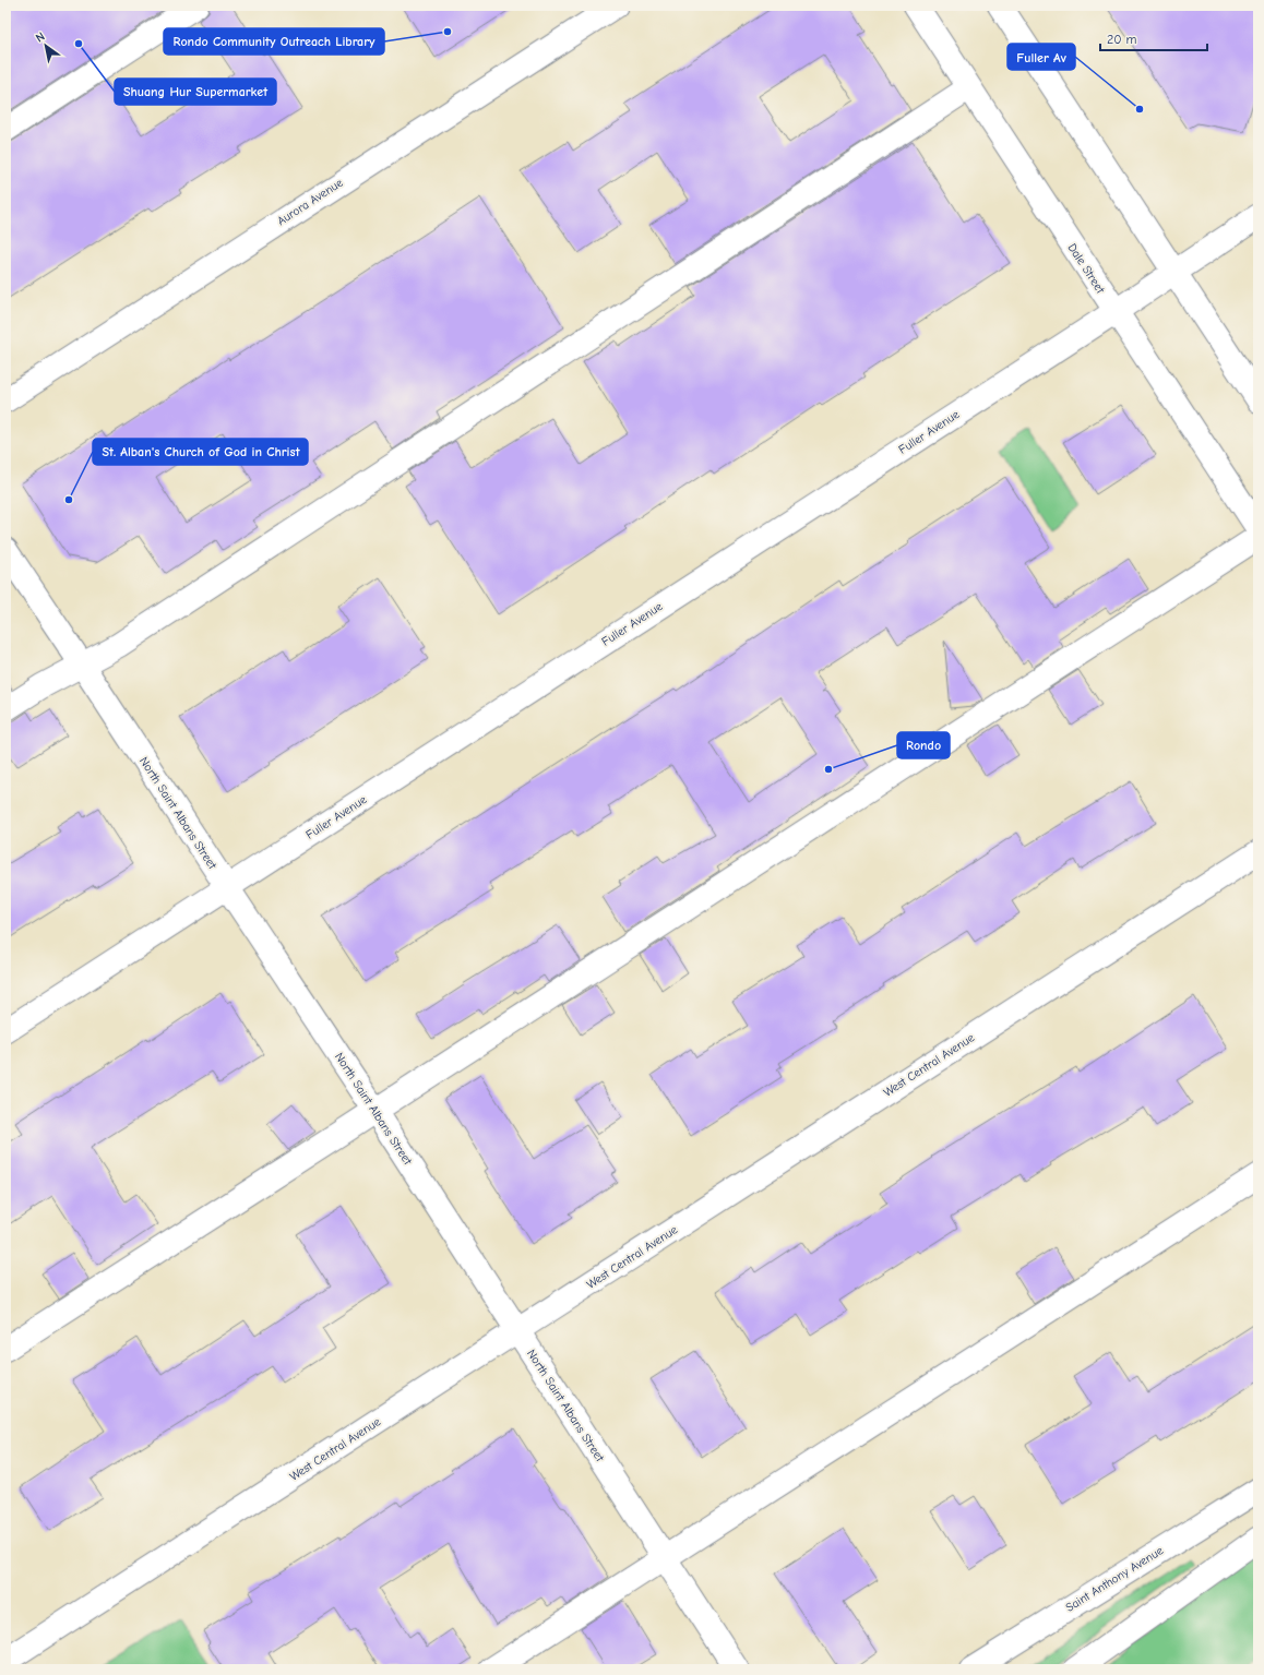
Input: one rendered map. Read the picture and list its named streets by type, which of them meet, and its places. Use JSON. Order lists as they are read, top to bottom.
{
  "streets": {
    "main road": [
      "Aurora Avenue",
      "Dale Street",
      "Fuller Avenue",
      "North Saint Albans Street",
      "West Central Avenue",
      "Saint Anthony Avenue"
    ]
  },
  "crossings": [
    ["Dale Street", "Fuller Avenue"],
    ["Fuller Avenue", "North Saint Albans Street"],
    ["North Saint Albans Street", "West Central Avenue"]
  ],
  "places": [
    "Rondo Community Outreach Library",
    "Shuang Hur Supermarket",
    "Fuller Av",
    "St. Alban's Church of God in Christ",
    "Rondo"
  ],
  "scale_bar": "20 m",
  "north": "top left"
}
